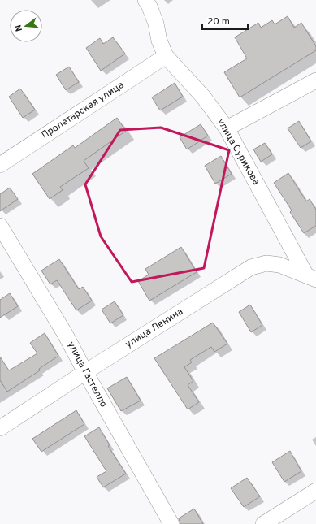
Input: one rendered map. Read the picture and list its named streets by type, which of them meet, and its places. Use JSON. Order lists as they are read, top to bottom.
{
  "streets": {
    "street": [
      "Пролетарская улица",
      "улица Сурикова",
      "улица Ленина",
      "улица Гастелло"
    ]
  },
  "crossings": [
    ["Пролетарская улица", "улица Сурикова"],
    ["улица Сурикова", "улица Ленина"],
    ["улица Ленина", "улица Гастелло"]
  ],
  "scale_bar": "20 m",
  "north": "left"
}
